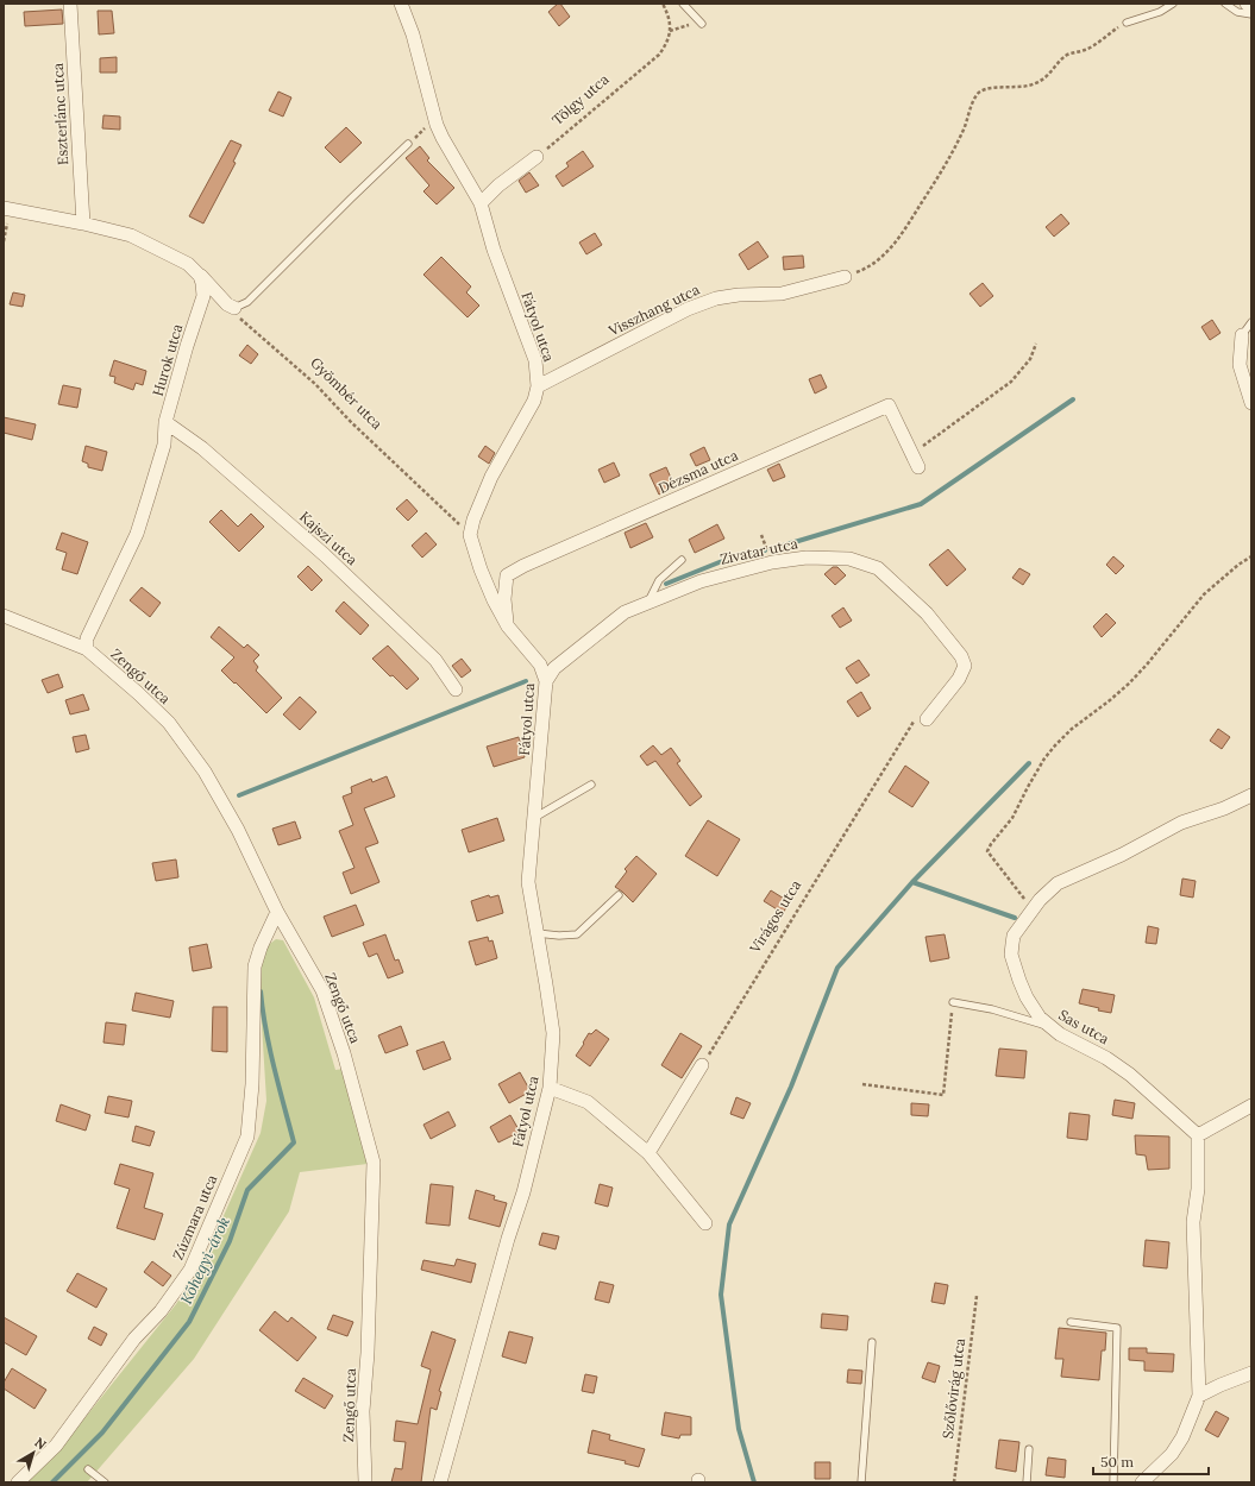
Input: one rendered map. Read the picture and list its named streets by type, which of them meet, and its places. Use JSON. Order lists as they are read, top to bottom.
{
  "streets": {
    "street": [
      "Eszterlánc utca",
      "Visszhang utca",
      "Fátyol utca",
      "Hurok utca",
      "Dézsma utca",
      "Kajszi utca",
      "Zivatar utca",
      "Zengő utca",
      "Sas utca",
      "Zúzmara utca"
    ],
    "path": [
      "Tölgy utca",
      "Gyömbér utca",
      "Virágos utca",
      "Szőlővirág utca"
    ]
  },
  "crossings": [
    ["Visszhang utca", "Fátyol utca"],
    ["Fátyol utca", "Gyömbér utca"],
    ["Fátyol utca", "Dézsma utca"],
    ["Fátyol utca", "Zivatar utca"],
    ["Hurok utca", "Kajszi utca"],
    ["Hurok utca", "Zengő utca"],
    ["Zivatar utca", "Virágos utca"],
    ["Zengő utca", "Zúzmara utca"]
  ],
  "water": ["Kőhegyi-árok"],
  "scale_bar": "50 m",
  "north": "top right"
}
